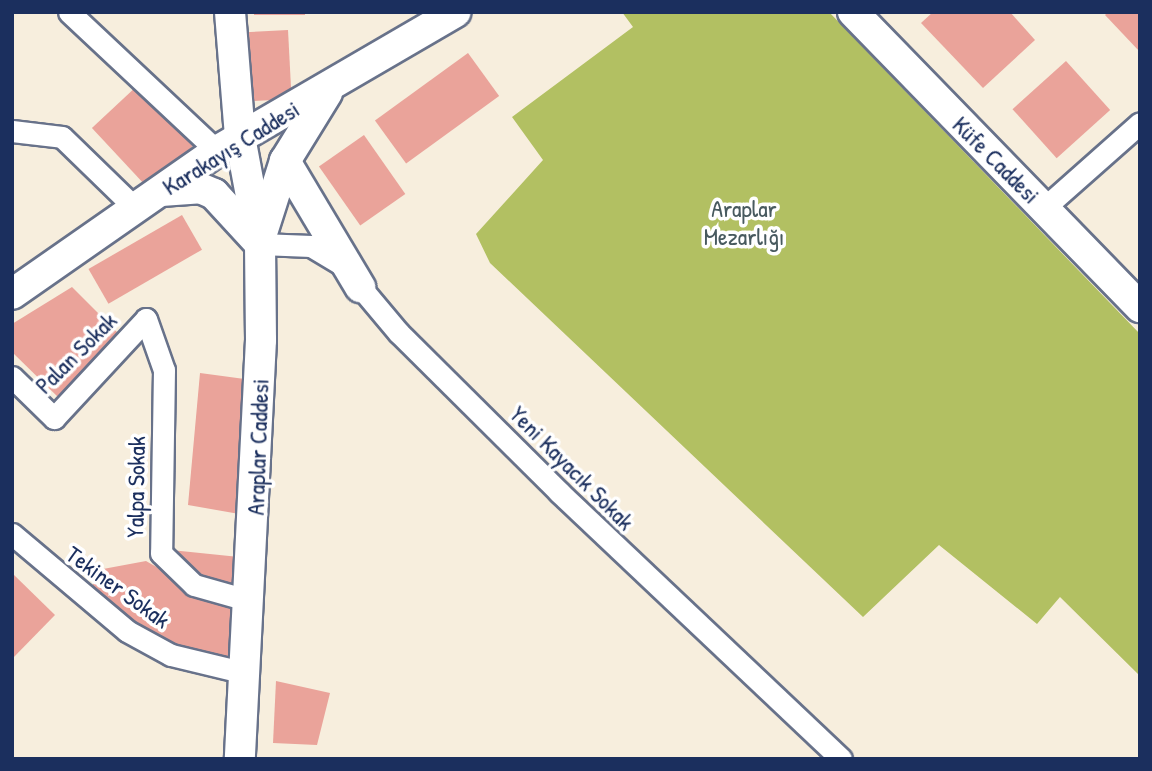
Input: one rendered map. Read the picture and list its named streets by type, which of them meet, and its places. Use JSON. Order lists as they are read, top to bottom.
{
  "streets": {
    "street": [
      "Karakayış Caddesi",
      "Küfe Caddesi",
      "Palan Sokak",
      "Araplar Caddesi",
      "Yeni Kayacık Sokak",
      "Yalpa Sokak",
      "Tekiner Sokak"
    ]
  },
  "crossings": [
    ["Karakayış Caddesi", "Araplar Caddesi"],
    ["Palan Sokak", "Yalpa Sokak"],
    ["Araplar Caddesi", "Yeni Kayacık Sokak"],
    ["Araplar Caddesi", "Yalpa Sokak"],
    ["Araplar Caddesi", "Tekiner Sokak"]
  ],
  "parks": ["Araplar Mezarlığı"]
}
